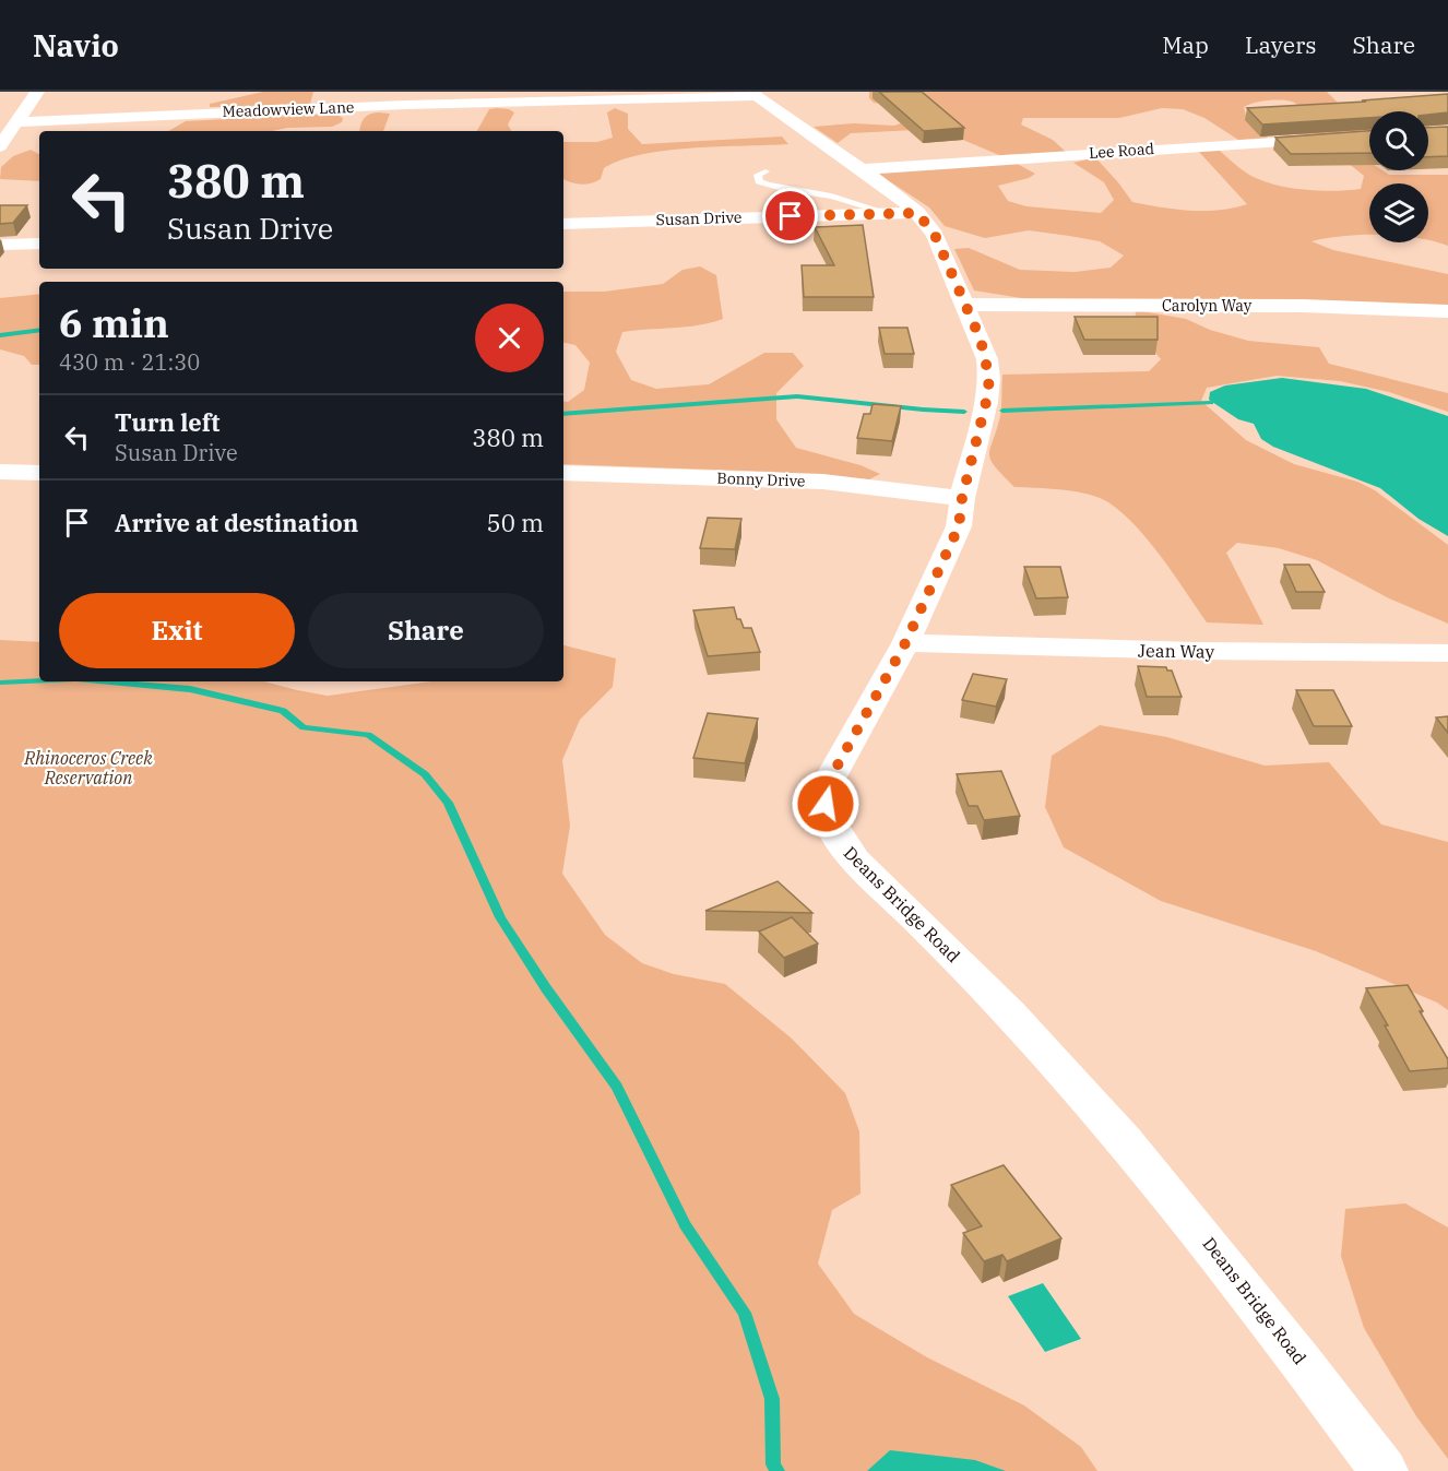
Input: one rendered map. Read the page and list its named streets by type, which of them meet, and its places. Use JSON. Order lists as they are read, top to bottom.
{
  "streets": {
    "street": [
      "Meadowview Lane",
      "Lee Road",
      "Susan Drive",
      "Carolyn Way",
      "Bonny Drive",
      "Jean Way",
      "Deans Bridge Road"
    ]
  },
  "crossings": [
    ["Meadowview Lane", "Deans Bridge Road"],
    ["Lee Road", "Deans Bridge Road"],
    ["Susan Drive", "Deans Bridge Road"],
    ["Carolyn Way", "Deans Bridge Road"],
    ["Bonny Drive", "Deans Bridge Road"],
    ["Jean Way", "Deans Bridge Road"]
  ],
  "parks": ["Rhinoceros Creek Reservation"],
  "page": {
    "header": "Navio",
    "nav": ["Map", "Layers", "Share"],
    "turn": ["380 m", "Susan Drive"],
    "heading": ["6 min", "430 m · 21:30"],
    "list": [
      {
        "name": "Turn left",
        "note": "Susan Drive",
        "value": "380 m"
      },
      {
        "name": "Arrive at destination",
        "value": "50 m"
      }
    ],
    "buttons": ["Exit", "Share"]
  }
}
